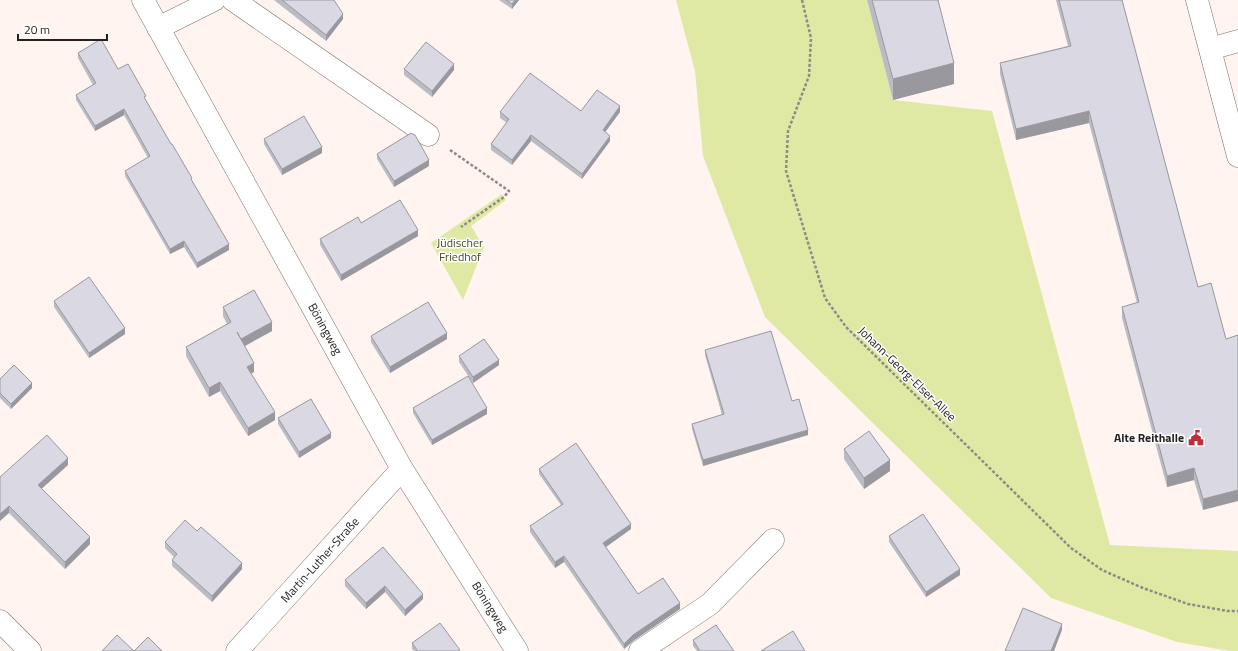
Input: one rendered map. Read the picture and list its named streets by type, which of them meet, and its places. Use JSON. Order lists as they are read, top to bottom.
{
  "streets": {
    "street": ["Böningweg", "Martin-Luther-Straße"],
    "path": ["Johann-Georg-Elser-Allee"]
  },
  "crossings": [
    ["Böningweg", "Martin-Luther-Straße"]
  ],
  "parks": ["Jüdischer Friedhof"],
  "places": {
    "public building": ["Alte Reithalle"]
  },
  "scale_bar": "20 m"
}
